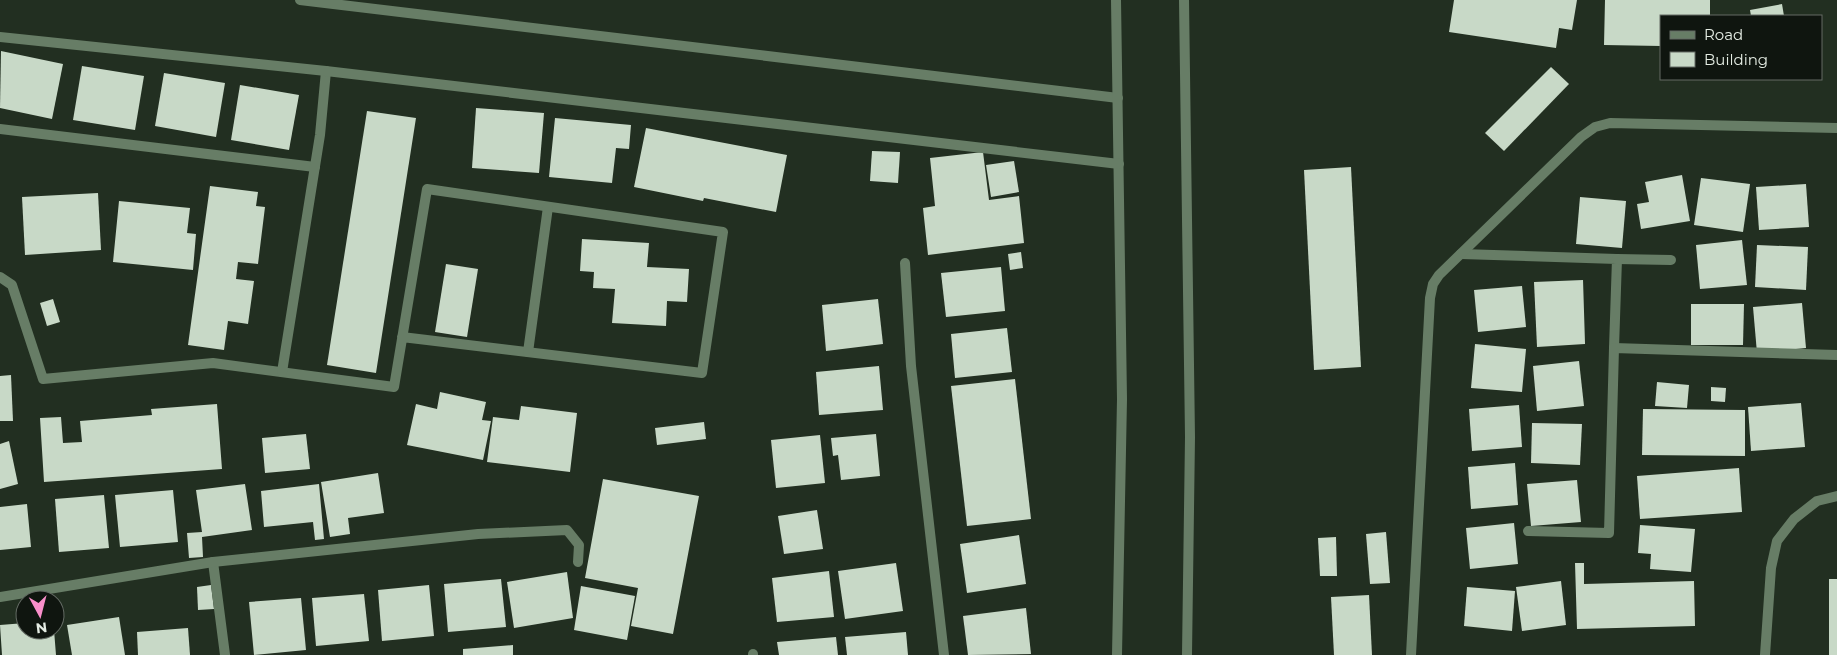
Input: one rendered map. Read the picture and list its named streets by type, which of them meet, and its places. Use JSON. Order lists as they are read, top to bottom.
{
  "legend": ["Road", "Building"],
  "north": "bottom"
}
